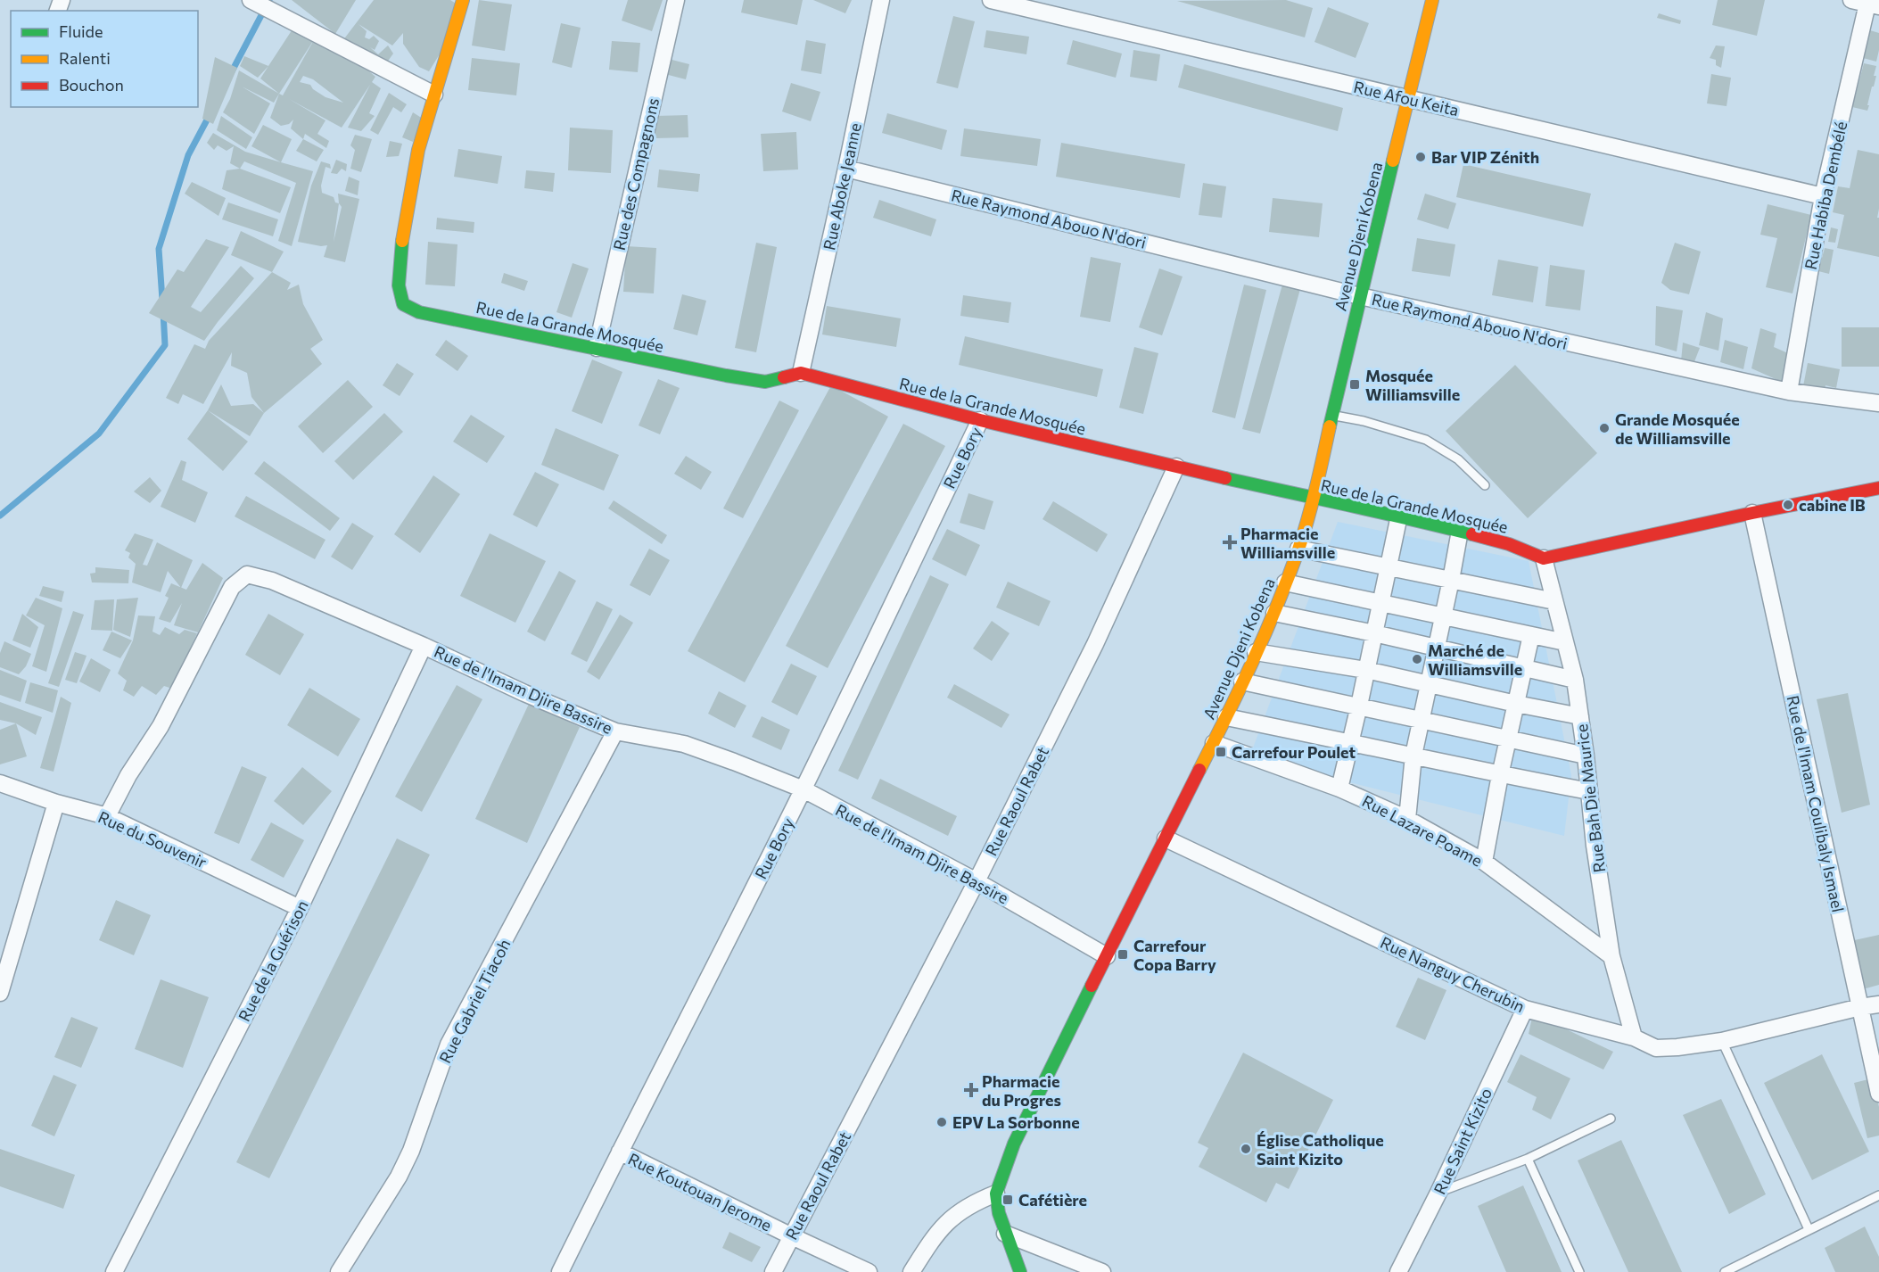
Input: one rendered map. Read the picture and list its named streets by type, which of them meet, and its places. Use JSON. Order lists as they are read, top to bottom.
{
  "streets": {
    "street": [
      "Rue Afou Keita",
      "Rue des Compagnons",
      "Rue Aboke Jeanne",
      "Rue Habiba Dembélé",
      "Rue Raymond Abouo N'dori",
      "Avenue Djeni Kobena",
      "Rue de la Grande Mosquée",
      "Rue Bory",
      "Rue de l'Imam Djire Bassire",
      "Rue Bah Die Maurice",
      "Rue Raoul Rabet",
      "Rue de l'Imam Coulibaly Ismael",
      "Rue Lazare Poame",
      "Rue du Souvenir",
      "Rue de la Guérison",
      "Rue Nanguy Cherubin",
      "Rue Gabriel Tiacoh",
      "Rue Saint Kizito",
      "Rue Koutouan Jerome"
    ]
  },
  "crossings": [
    ["Rue Afou Keita", "Rue Habiba Dembélé"],
    ["Rue Afou Keita", "Avenue Djeni Kobena"],
    ["Rue des Compagnons", "Rue de la Grande Mosquée"],
    ["Rue Aboke Jeanne", "Rue Raymond Abouo N'dori"],
    ["Rue Aboke Jeanne", "Rue de la Grande Mosquée"],
    ["Rue Habiba Dembélé", "Rue Raymond Abouo N'dori"],
    ["Rue Raymond Abouo N'dori", "Avenue Djeni Kobena"],
    ["Avenue Djeni Kobena", "Rue de la Grande Mosquée"],
    ["Avenue Djeni Kobena", "Rue de l'Imam Djire Bassire"],
    ["Avenue Djeni Kobena", "Rue Lazare Poame"],
    ["Avenue Djeni Kobena", "Rue Nanguy Cherubin"],
    ["Rue de la Grande Mosquée", "Rue Bory"],
    ["Rue de la Grande Mosquée", "Rue Bah Die Maurice"],
    ["Rue de la Grande Mosquée", "Rue Raoul Rabet"],
    ["Rue Bory", "Rue de l'Imam Djire Bassire"],
    ["Rue Bory", "Rue Koutouan Jerome"],
    ["Rue de l'Imam Djire Bassire", "Rue Raoul Rabet"],
    ["Rue de l'Imam Djire Bassire", "Rue du Souvenir"],
    ["Rue de l'Imam Djire Bassire", "Rue de la Guérison"],
    ["Rue de l'Imam Djire Bassire", "Rue Gabriel Tiacoh"],
    ["Rue Bah Die Maurice", "Rue Lazare Poame"],
    ["Rue Bah Die Maurice", "Rue Nanguy Cherubin"],
    ["Rue Raoul Rabet", "Rue Koutouan Jerome"],
    ["Rue de l'Imam Coulibaly Ismael", "Rue Nanguy Cherubin"],
    ["Rue du Souvenir", "Rue de la Guérison"],
    ["Rue Nanguy Cherubin", "Rue Saint Kizito"]
  ],
  "places": {
    "other": [
      "Bar VIP Zénith",
      "Grande Mosquée de Williamsville",
      "cabine IB",
      "Marché de Williamsville",
      "EPV La Sorbonne",
      "Église Catholique Saint Kizito"
    ],
    "transit": [
      "Mosquée Williamsville",
      "Carrefour Poulet",
      "Carrefour Copa Barry",
      "Cafétière"
    ],
    "health": ["Pharmacie Williamsville", "Pharmacie du Progres"]
  },
  "legend": ["Fluide", "Ralenti", "Bouchon"]
}
